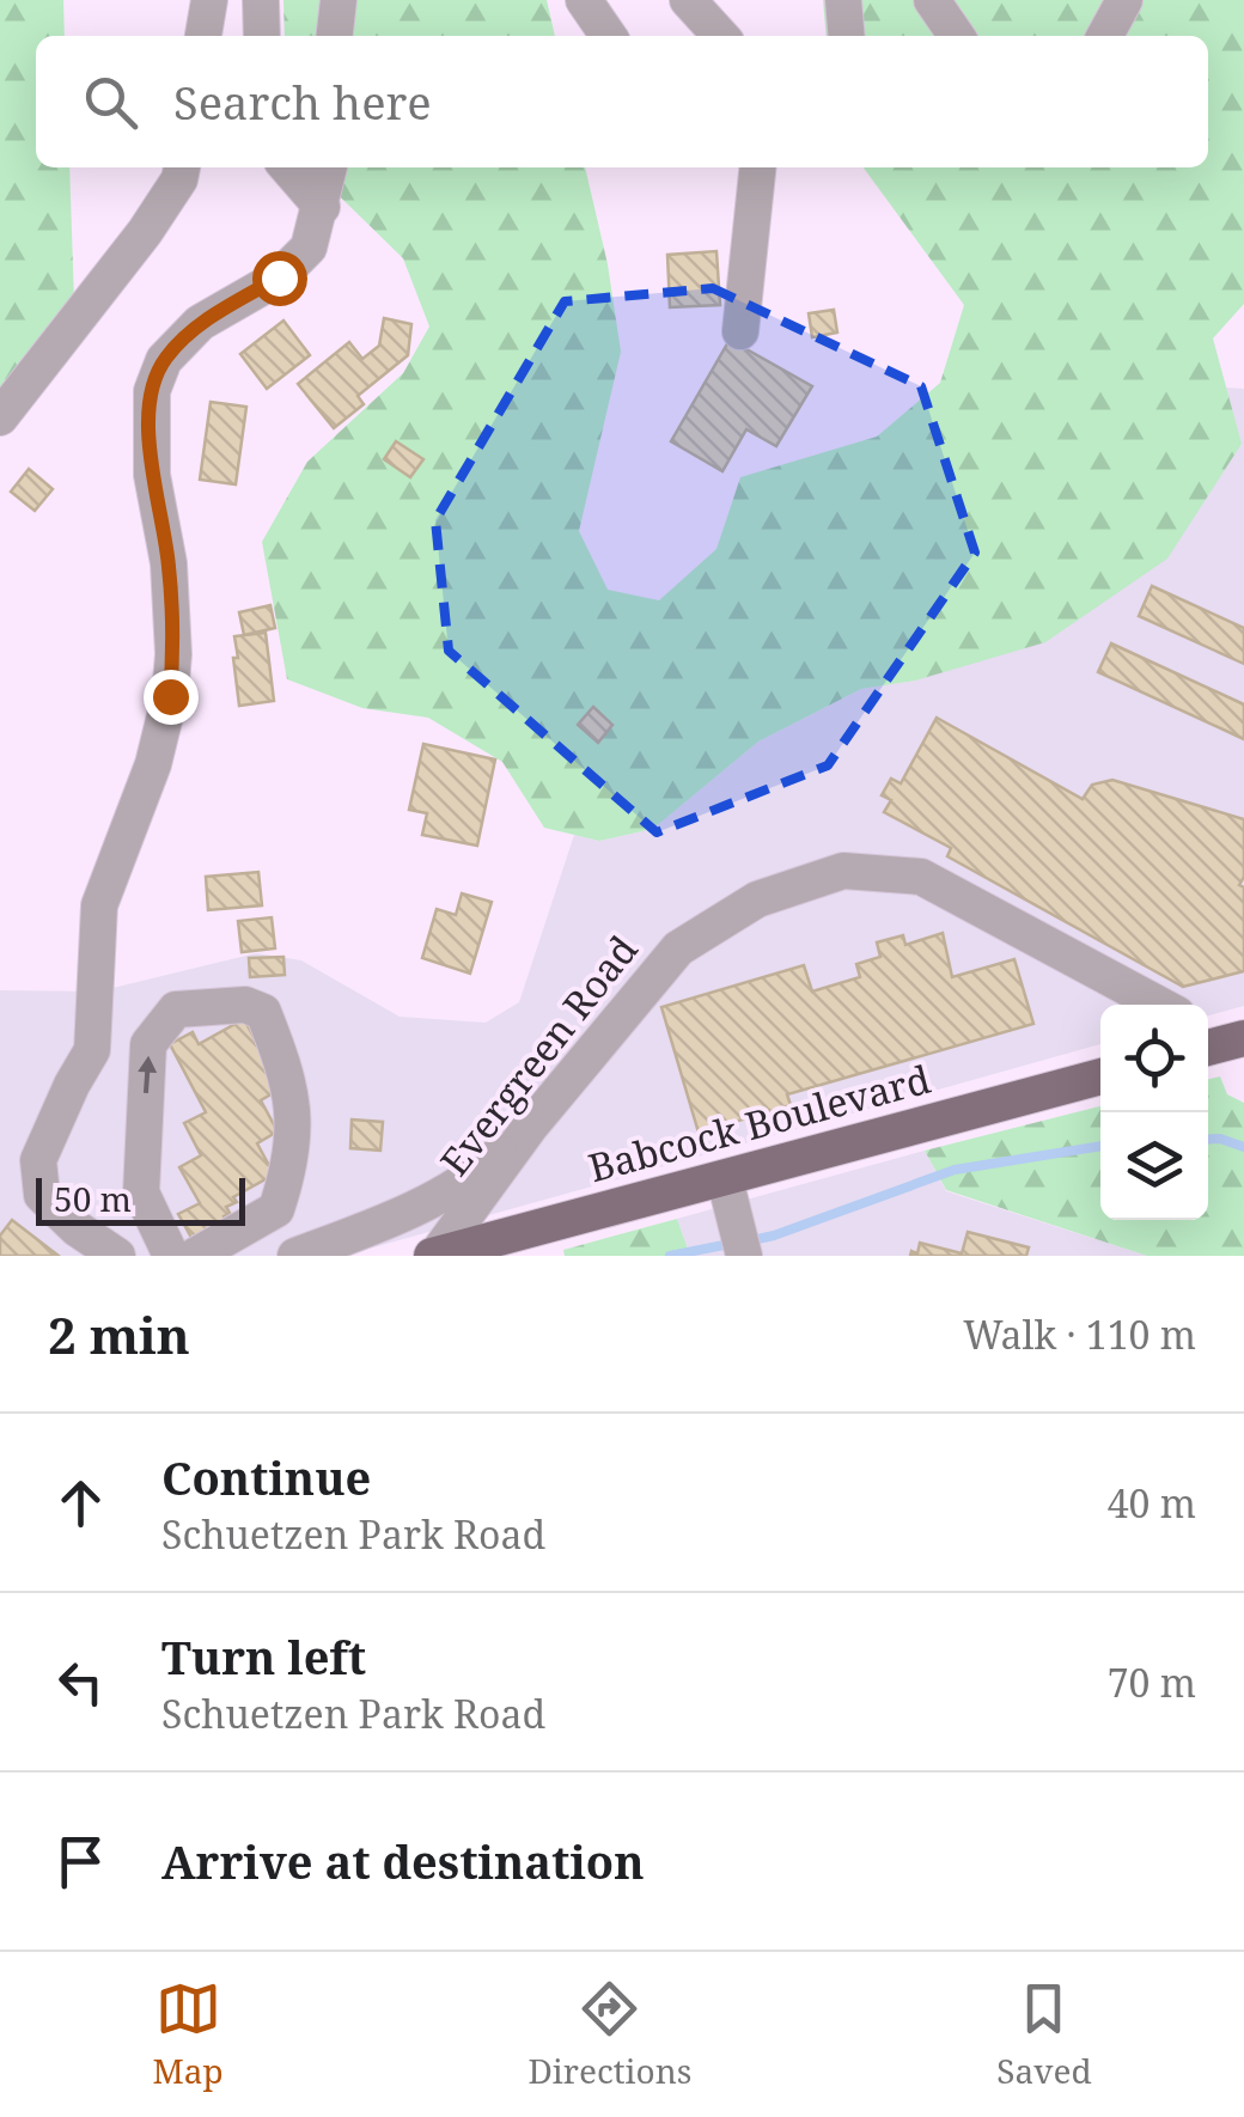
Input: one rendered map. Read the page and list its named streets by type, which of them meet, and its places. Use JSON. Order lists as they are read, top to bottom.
{
  "streets": {
    "main road": ["Babcock Boulevard"],
    "street": ["Evergreen Road"]
  },
  "crossings": [
    ["Evergreen Road", "Babcock Boulevard"]
  ],
  "scale_bar": "50 m",
  "page": {
    "search": "Search here",
    "scale": "50 m",
    "heading": ["2 min", "Walk · 110 m"],
    "list": [
      ["Continue", "Schuetzen Park Road", "40 m"],
      ["Turn left", "Schuetzen Park Road", "70 m"],
      "Arrive at destination"
    ],
    "nav": ["Map", "Directions", "Saved"]
  }
}
